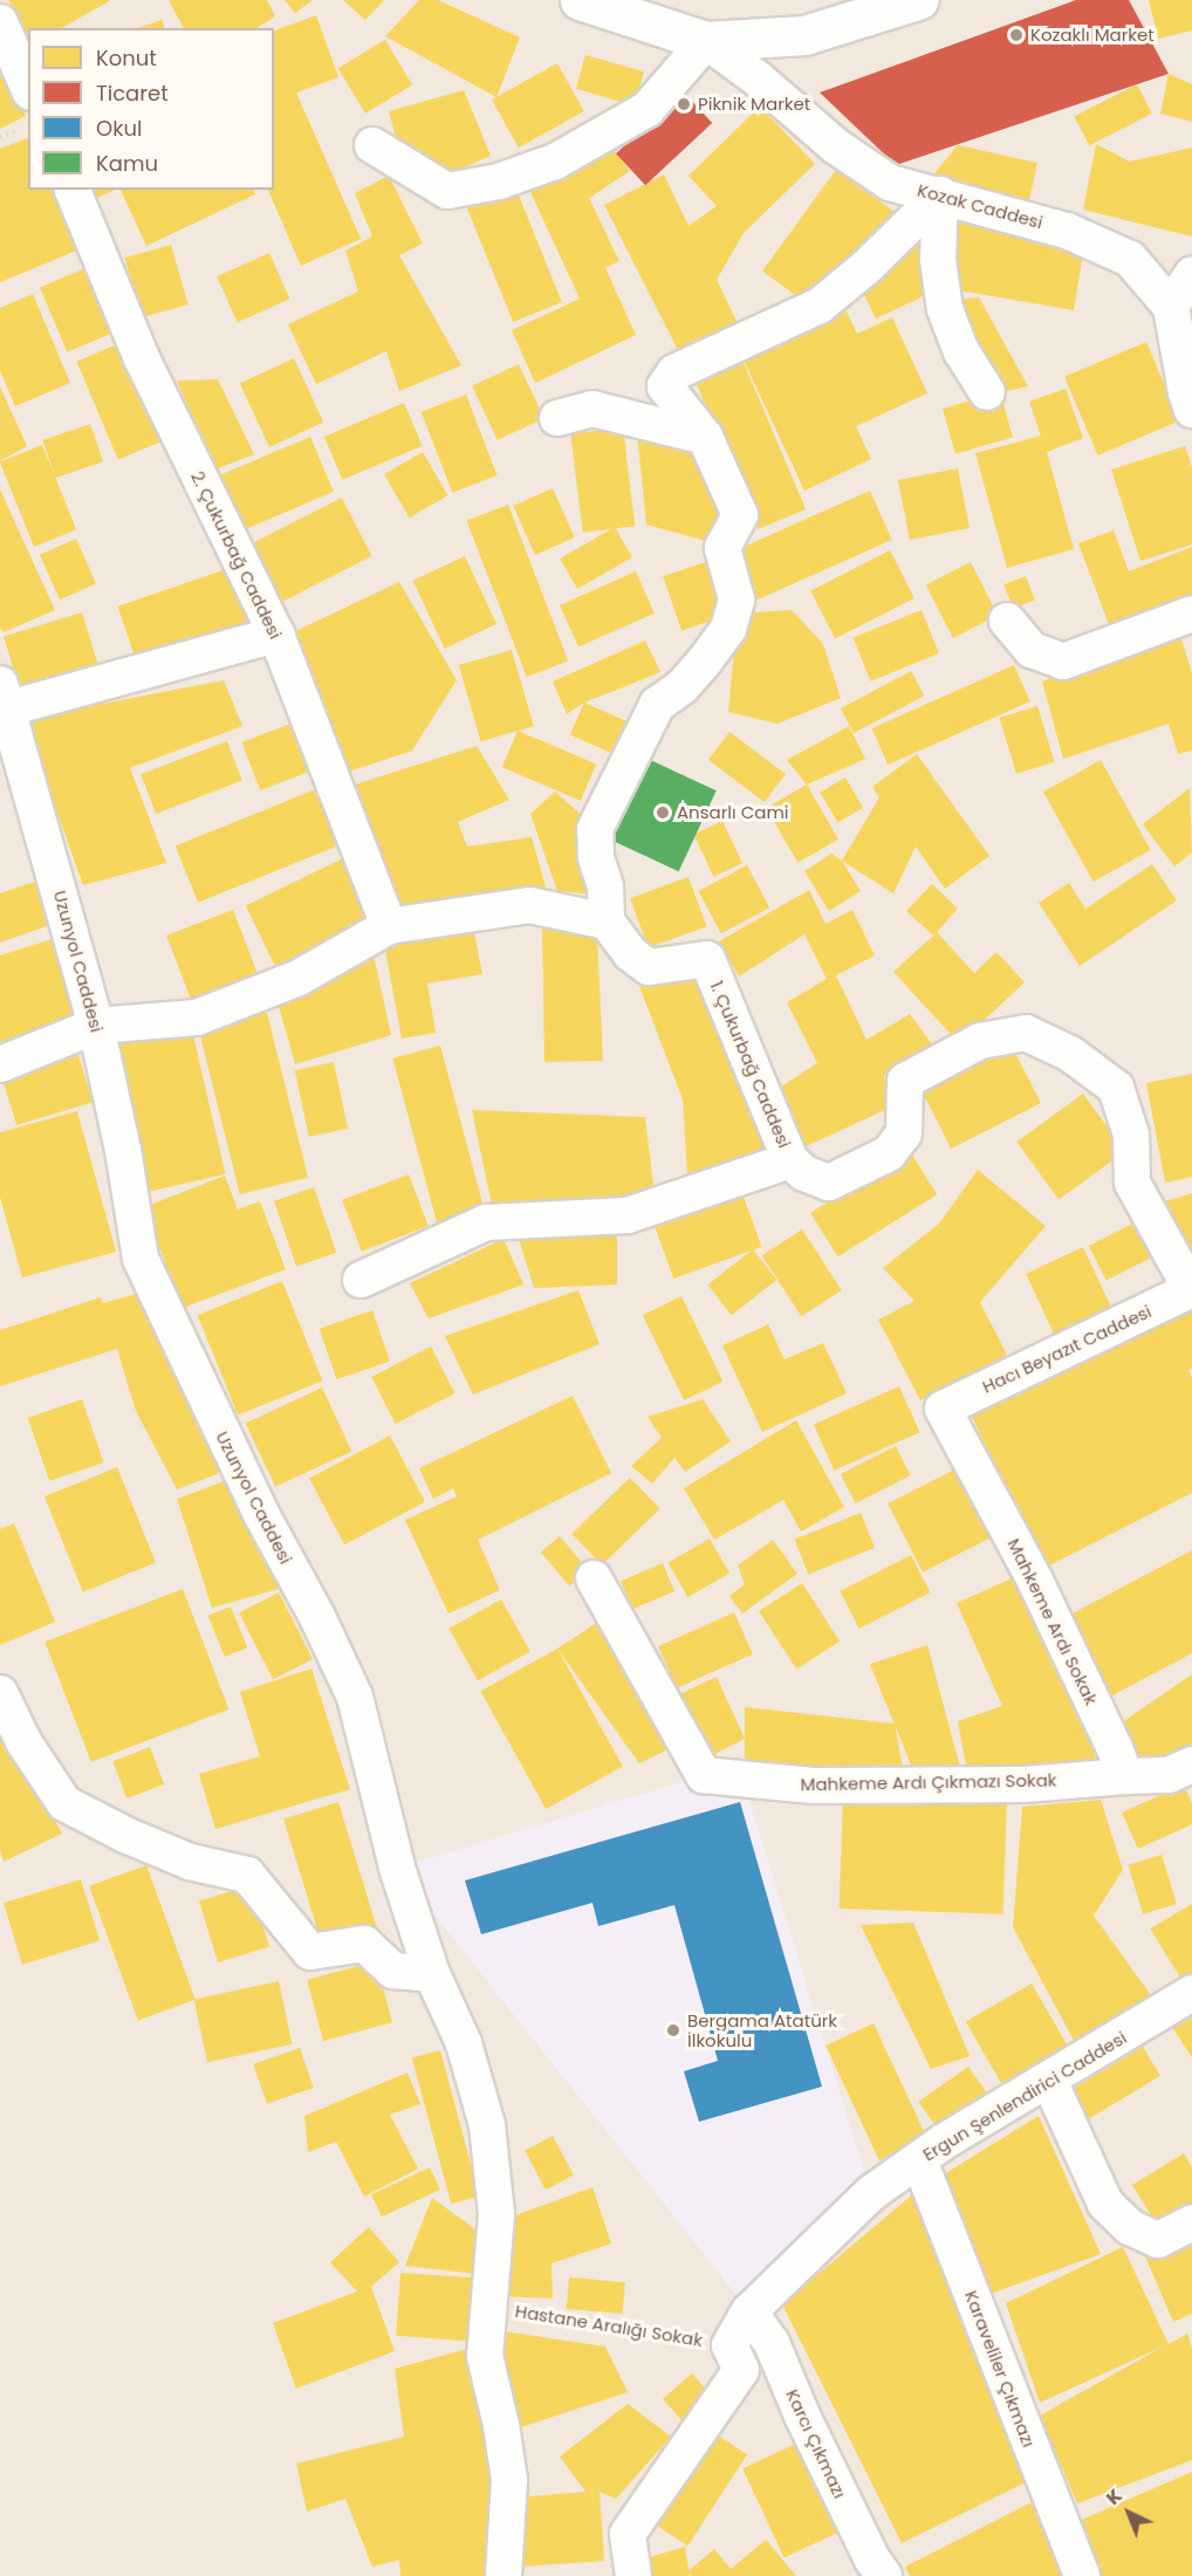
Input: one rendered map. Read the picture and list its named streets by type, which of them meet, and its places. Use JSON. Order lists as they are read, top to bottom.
{
  "streets": {
    "street": [
      "Kozak Caddesi",
      "2. Çukurbağ Caddesi",
      "Uzunyol Caddesi",
      "1. Çukurbağ Caddesi",
      "Hacı Beyazıt Caddesi",
      "Mahkeme Ardı Sokak",
      "Mahkeme Ardı Çıkmazı Sokak",
      "Ergun Şenlendirici Caddesi",
      "Karaveliler Çıkmazı",
      "Karcı Çıkmazı"
    ],
    "path": ["Hastane Aralığı Sokak"]
  },
  "crossings": [
    ["Uzunyol Caddesi", "Hastane Aralığı Sokak"],
    ["1. Çukurbağ Caddesi", "Hacı Beyazıt Caddesi"],
    ["Hacı Beyazıt Caddesi", "Mahkeme Ardı Sokak"],
    ["Mahkeme Ardı Sokak", "Mahkeme Ardı Çıkmazı Sokak"],
    ["Ergun Şenlendirici Caddesi", "Hastane Aralığı Sokak"],
    ["Ergun Şenlendirici Caddesi", "Karaveliler Çıkmazı"],
    ["Ergun Şenlendirici Caddesi", "Karcı Çıkmazı"]
  ],
  "places": [
    "Kozaklı Market",
    "Piknik Market",
    "Ansarlı Cami",
    "Bergama Atatürk İlkokulu"
  ],
  "legend": [
    "Konut",
    "Ticaret",
    "Okul",
    "Kamu"
  ],
  "north": "top left"
}
